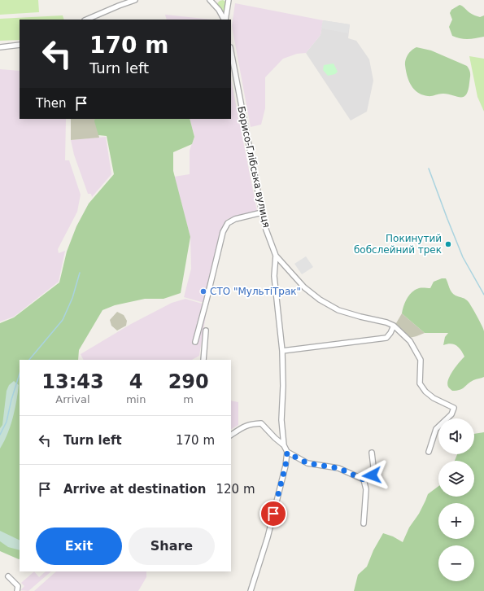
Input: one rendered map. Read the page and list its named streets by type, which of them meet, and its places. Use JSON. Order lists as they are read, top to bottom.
{
  "streets": {
    "street": ["Борисо-Глібська вулиця"]
  },
  "places": ["Покинутий бобслейний трек", "СТО \"МультіТрак\""],
  "page": {
    "turn": ["170 m", "Turn left"],
    "then": "Then",
    "eta": [
      "13:43",
      "Arrival",
      "4",
      "min",
      "290",
      "m"
    ],
    "list": [
      {
        "name": "Turn left",
        "value": "170 m"
      },
      {
        "name": "Arrive at destination",
        "value": "120 m"
      }
    ],
    "map_buttons": ["+", "−"],
    "buttons": ["Exit", "Share"]
  }
}
